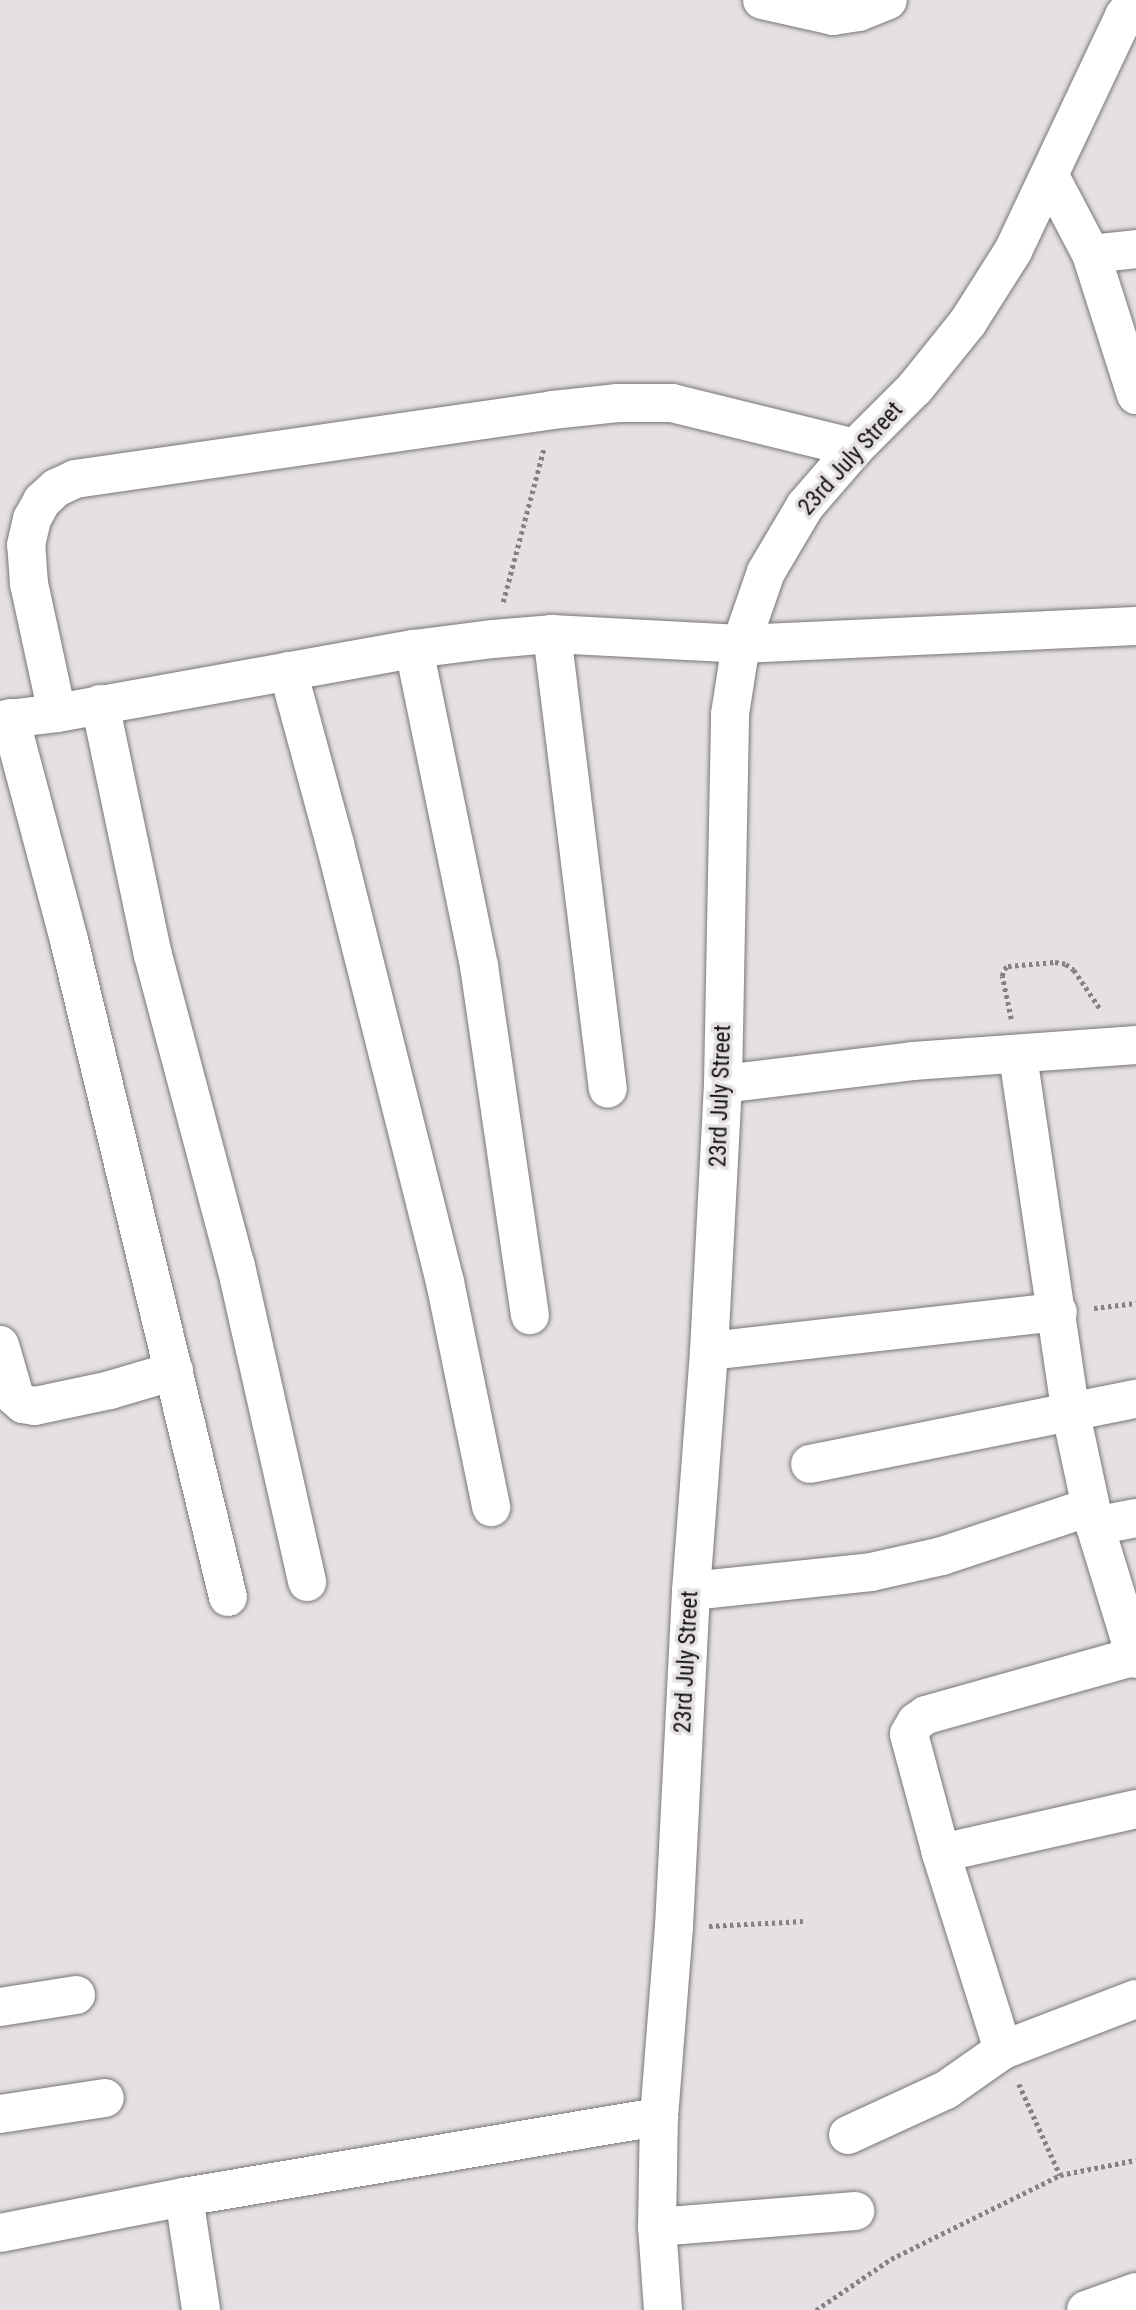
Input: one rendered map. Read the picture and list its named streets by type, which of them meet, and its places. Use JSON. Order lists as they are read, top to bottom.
{
  "streets": {
    "street": ["23rd July Street"]
  }
}
